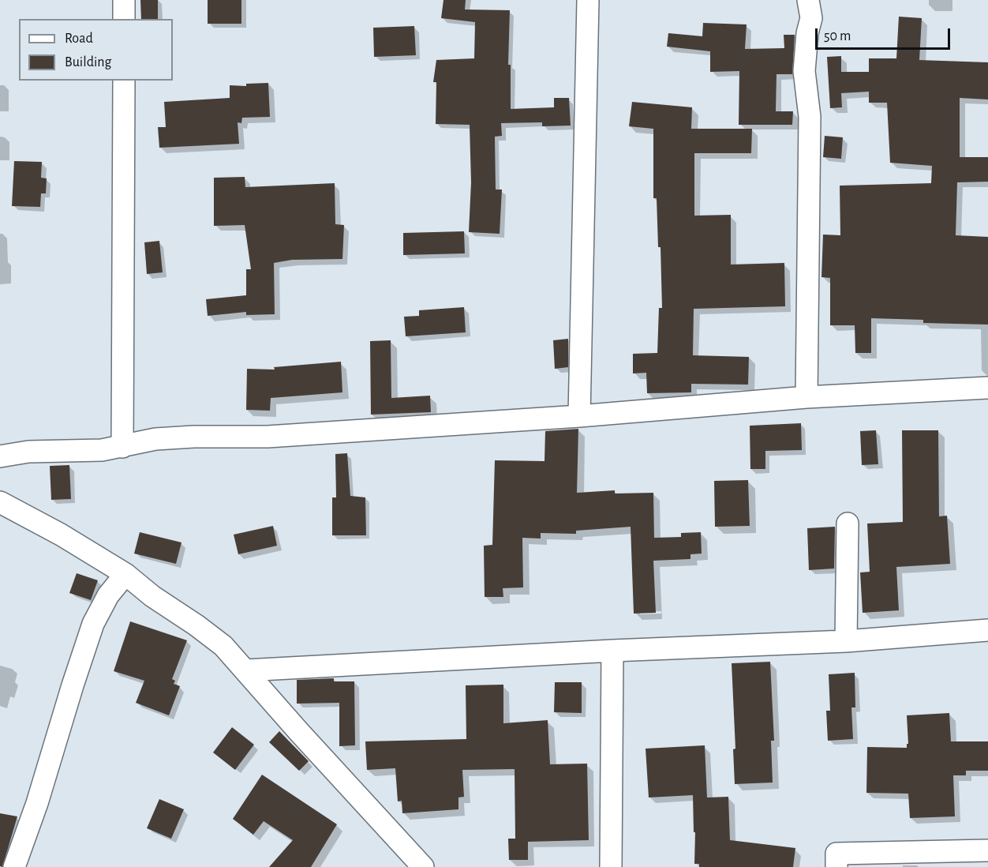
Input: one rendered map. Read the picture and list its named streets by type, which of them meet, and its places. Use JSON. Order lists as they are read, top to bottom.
{
  "legend": ["Road", "Building"],
  "scale_bar": "50 m"
}
